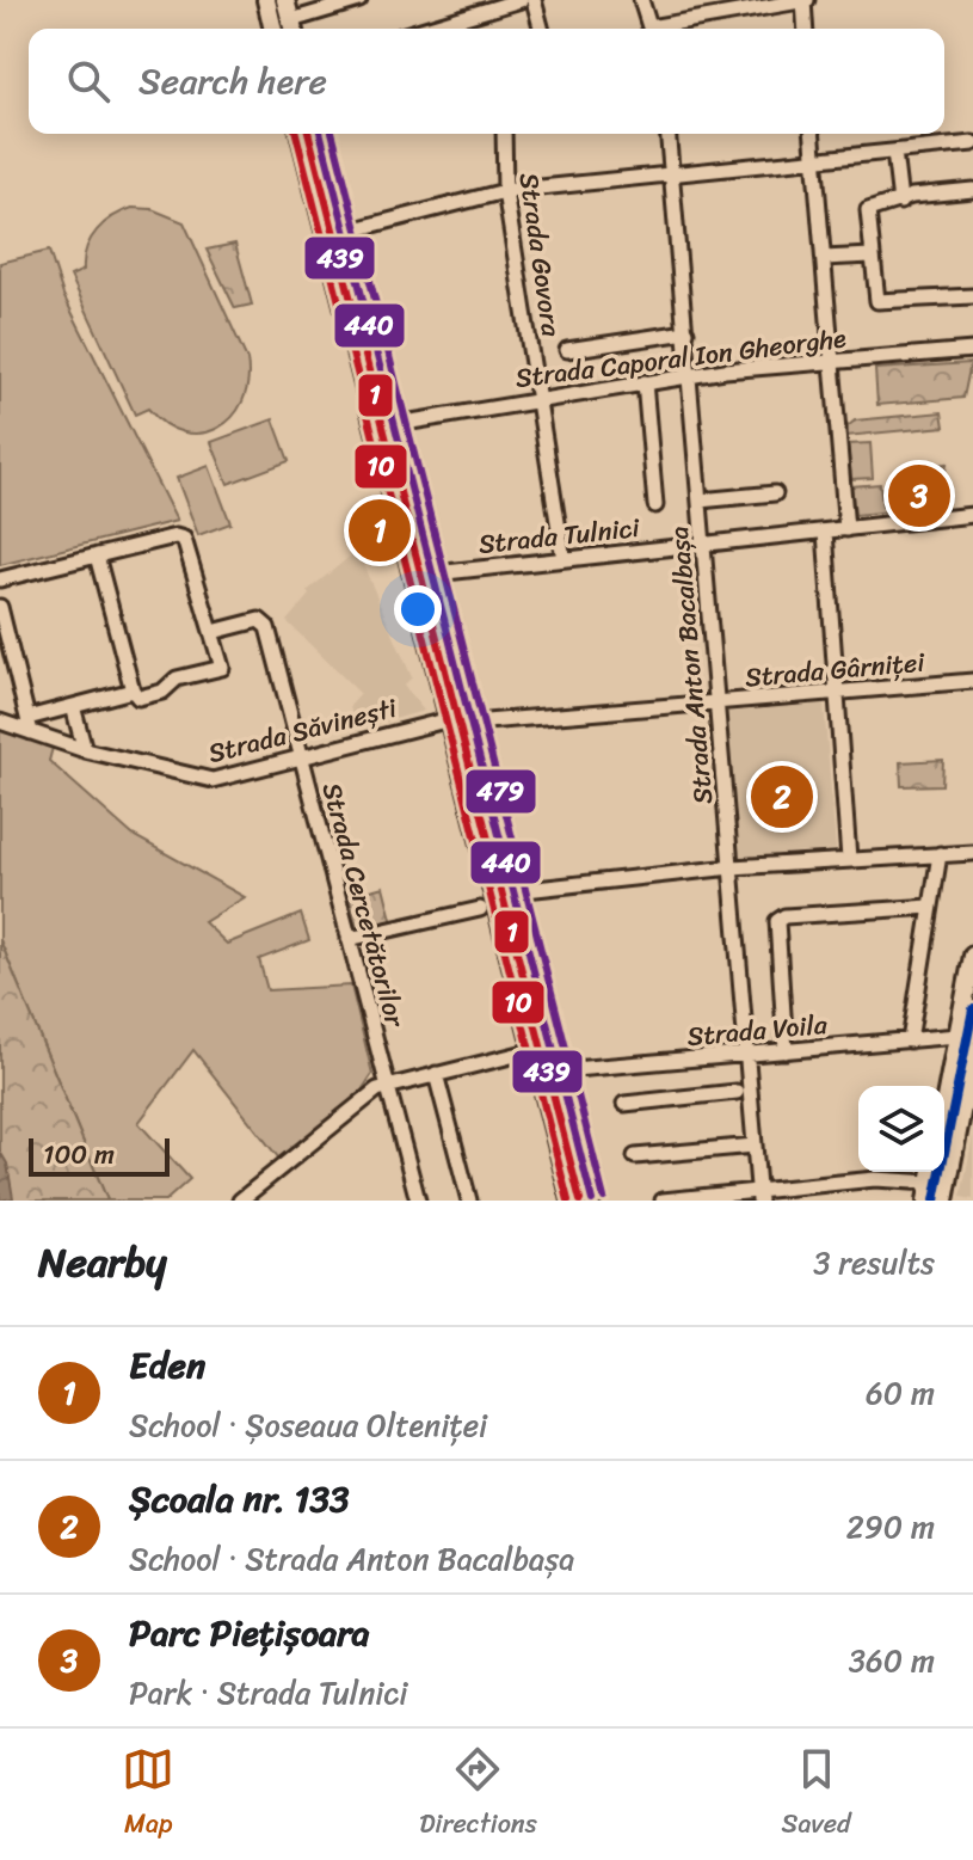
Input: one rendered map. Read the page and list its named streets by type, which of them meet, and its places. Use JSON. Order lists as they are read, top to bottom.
{
  "streets": {
    "street": [
      "Strada Govora",
      "Strada Caporal Ion Gheorghe",
      "Strada Tulnici",
      "Strada Anton Bacalbașa",
      "Strada Gârniței",
      "Strada Săvinești",
      "Strada Cercetătorilor",
      "Strada Voila"
    ]
  },
  "crossings": [
    ["Strada Govora", "Strada Caporal Ion Gheorghe"],
    ["Strada Govora", "Strada Tulnici"],
    ["Strada Caporal Ion Gheorghe", "Strada Anton Bacalbașa"],
    ["Strada Tulnici", "Strada Anton Bacalbașa"],
    ["Strada Anton Bacalbașa", "Strada Gârniței"],
    ["Strada Anton Bacalbașa", "Strada Voila"],
    ["Strada Săvinești", "Strada Cercetătorilor"]
  ],
  "lines": [
    "transit line 1",
    "transit line 10",
    "transit line 440",
    "transit line 439",
    "transit line 479"
  ],
  "scale_bar": "100 m",
  "page": {
    "search": "Search here",
    "pins": ["3", "1", "2"],
    "scale": "100 m",
    "heading": ["Nearby", "3 results"],
    "list": [
      {
        "mark": "1",
        "name": "Eden",
        "note": "School · Șoseaua Olteniței",
        "value": "60 m"
      },
      {
        "mark": "2",
        "name": "Școala nr. 133",
        "note": "School · Strada Anton Bacalbașa",
        "value": "290 m"
      },
      {
        "mark": "3",
        "name": "Parc Piețișoara",
        "note": "Park · Strada Tulnici",
        "value": "360 m"
      }
    ],
    "nav": ["Map", "Directions", "Saved"]
  }
}
